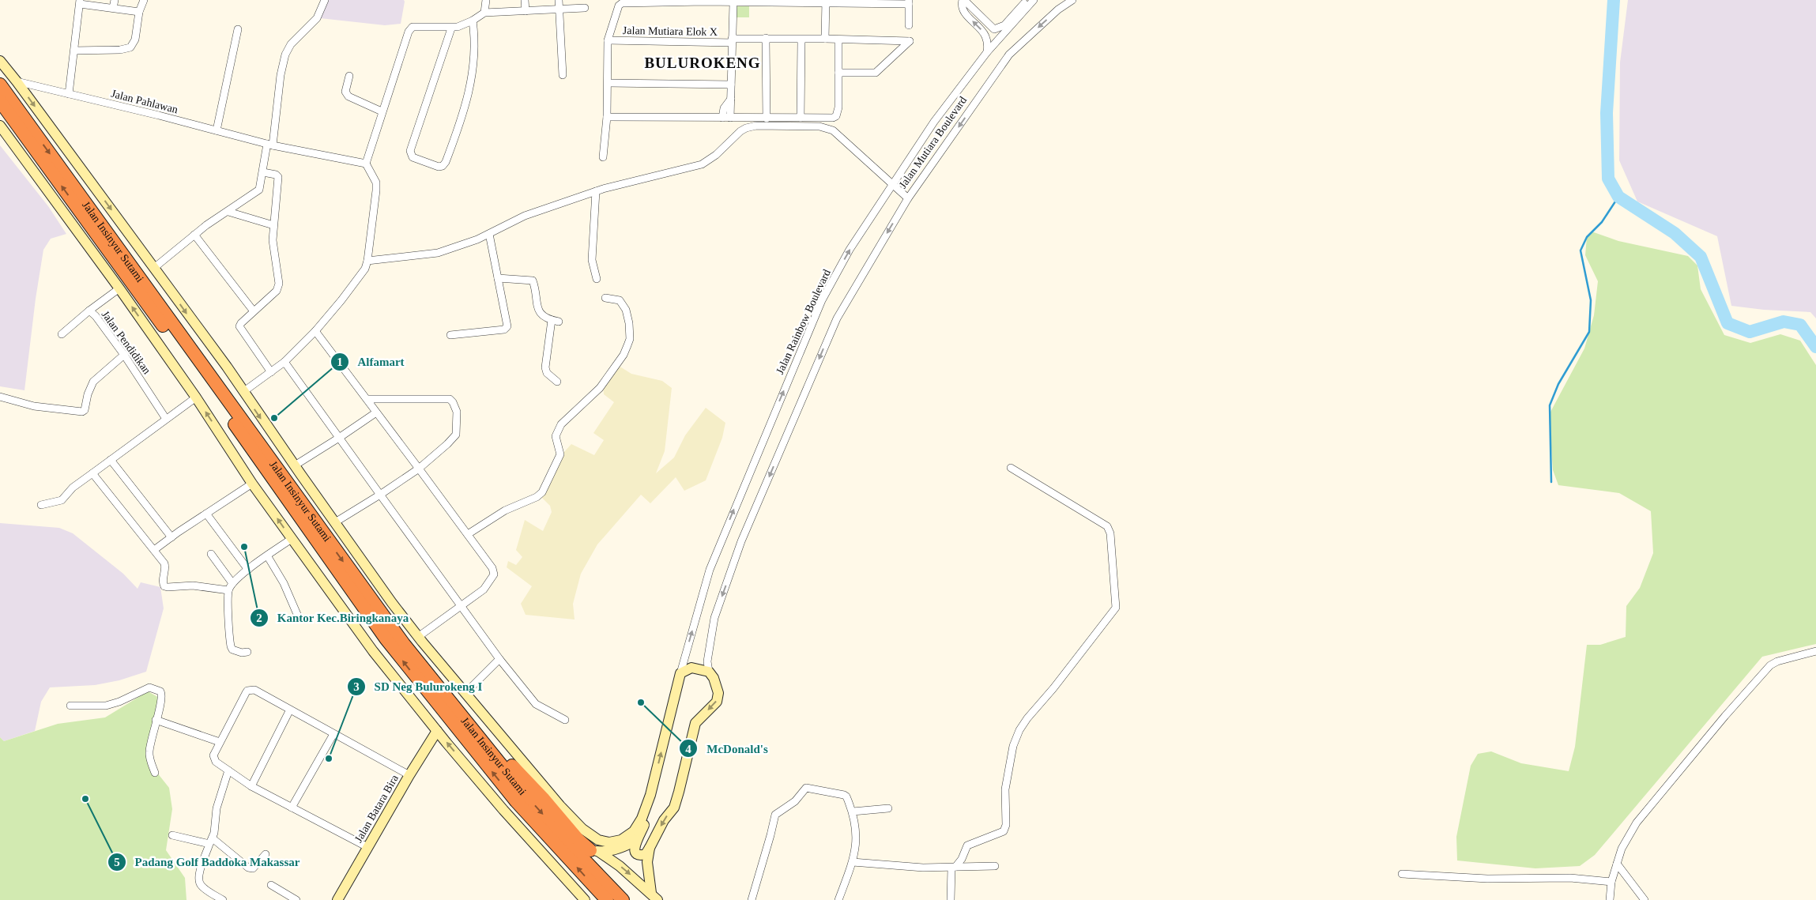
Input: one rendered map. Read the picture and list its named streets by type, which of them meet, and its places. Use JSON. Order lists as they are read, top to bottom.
{
  "streets": {
    "highway": ["Jalan Insinyur Sutami"],
    "street": [
      "Jalan Mutiara Elok X",
      "Jalan Pahlawan",
      "Jalan Mutiara Boulevard",
      "Jalan Rainbow Boulevard",
      "Jalan Pendidikan",
      "Jalan Batara Bira"
    ]
  },
  "one_way": ["Jalan Mutiara Boulevard", "Jalan Rainbow Boulevard"],
  "districts": ["BULUROKENG"],
  "places": [
    "Alfamart",
    "Kantor Kec.Biringkanaya",
    "McDonald's",
    "SD Neg Bulurokeng I",
    "Padang Golf Baddoka Makassar"
  ]
}
